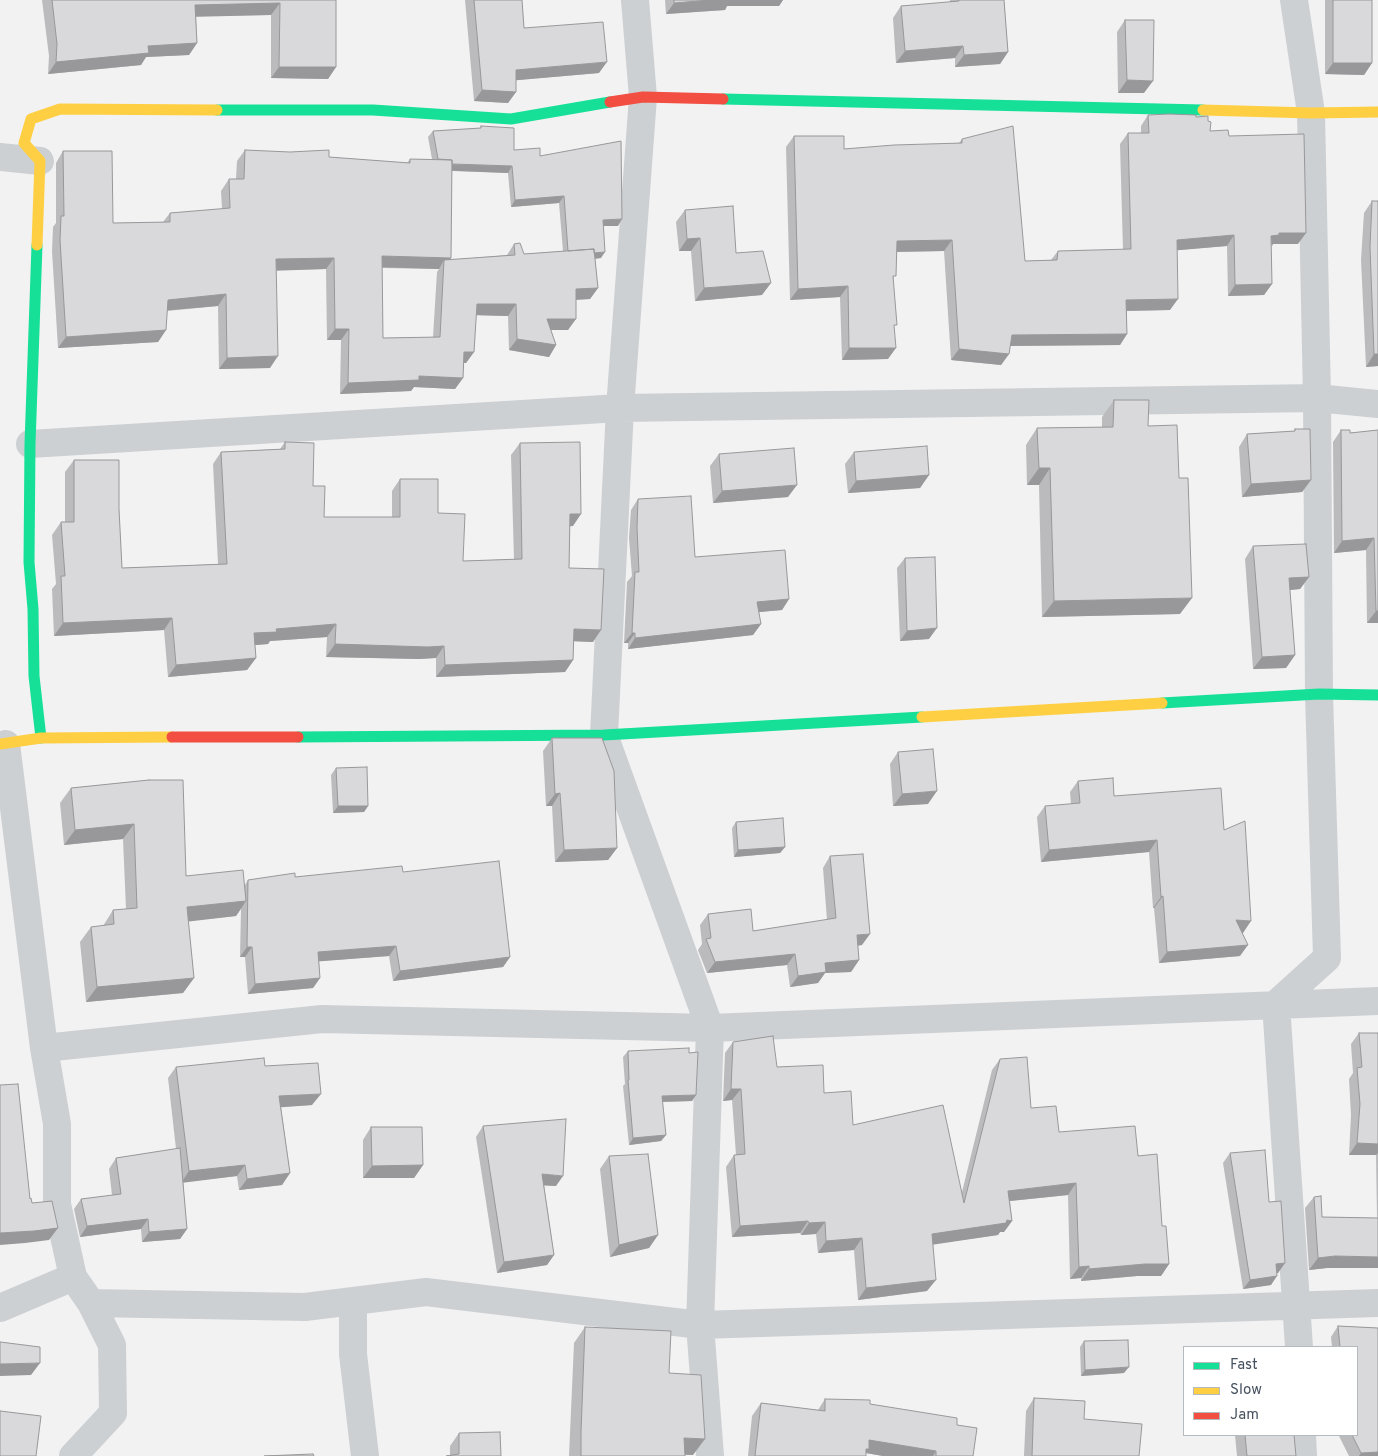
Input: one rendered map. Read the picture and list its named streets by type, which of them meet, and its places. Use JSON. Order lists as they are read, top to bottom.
{
  "legend": ["Fast", "Slow", "Jam"]
}
